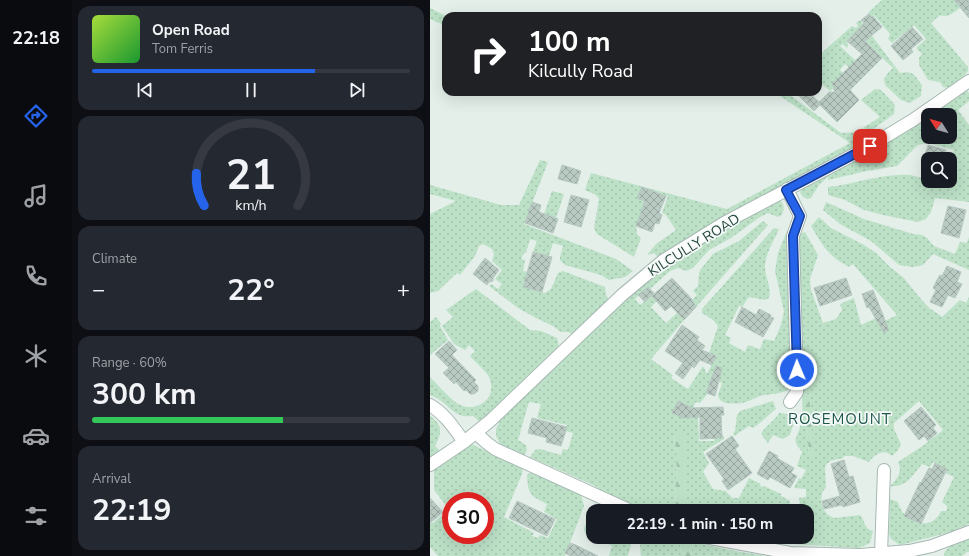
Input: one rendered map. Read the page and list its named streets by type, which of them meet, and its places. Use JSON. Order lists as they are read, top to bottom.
{
  "streets": {
    "street": ["KILCULLY ROAD"]
  },
  "districts": ["ROSEMOUNT"],
  "north": "top left",
  "page": {
    "tabs": "22:18",
    "turn": ["100 m", "Kilcully Road"],
    "song": ["Open Road", "Tom Ferris"],
    "tile": [
      "Climate",
      ["Range · 60%", "300 km"],
      ["Arrival", "22:19"]
    ],
    "heat": ["−", "22°", "+"],
    "limit": "30",
    "trip": "22:19 · 1 min · 150 m",
    "gauge": ["21", "km/h"]
  }
}
